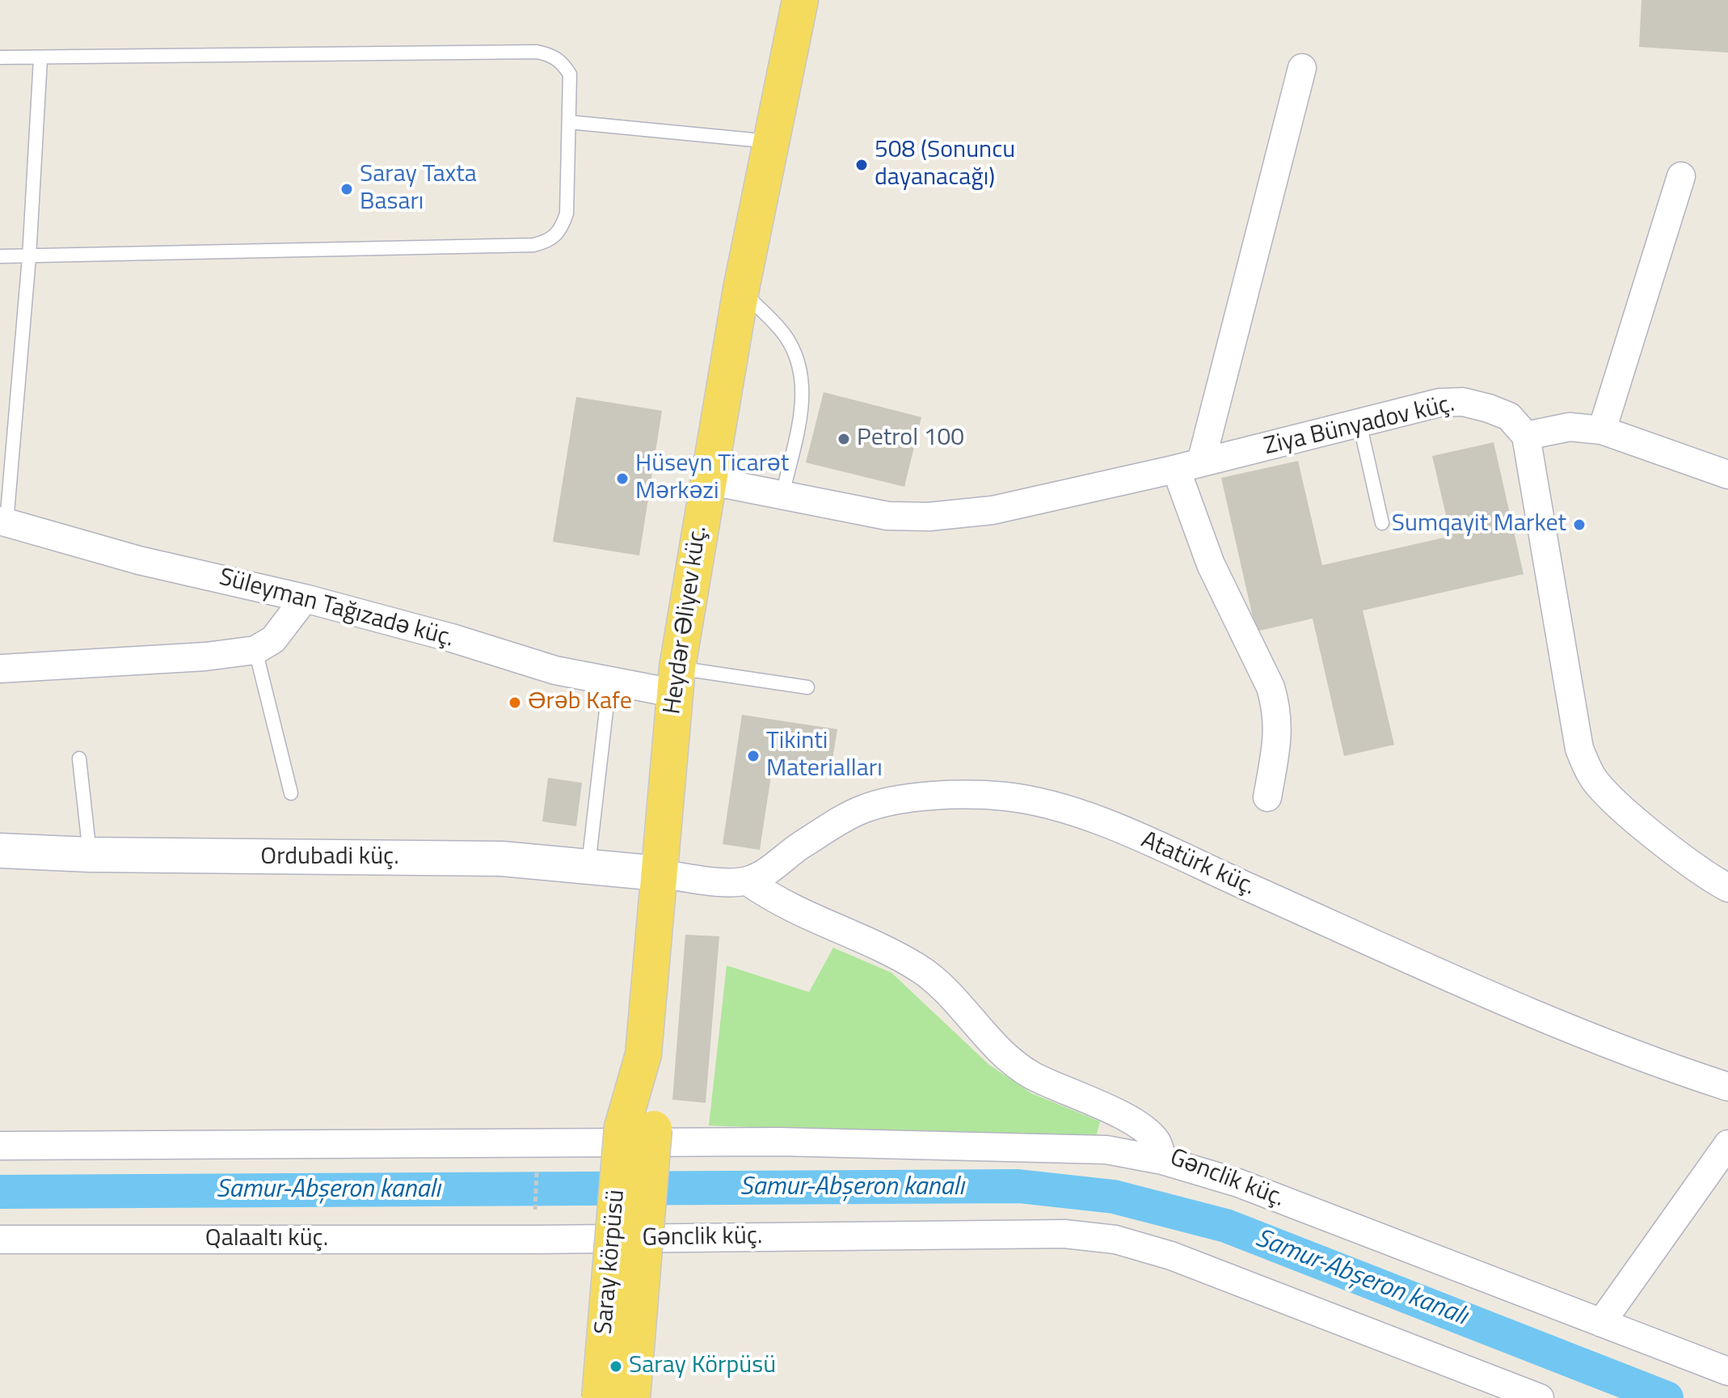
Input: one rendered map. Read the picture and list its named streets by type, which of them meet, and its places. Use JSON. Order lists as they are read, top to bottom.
{
  "streets": {
    "main road": ["Heydər Əliyev küç.", "Saray körpüsü"],
    "street": [
      "Ziya Bünyadov küç.",
      "Süleyman Tağızadə küç.",
      "Ordubadi küç.",
      "Atatürk küç.",
      "Gənclik küç.",
      "Qalaaltı küç."
    ]
  },
  "crossings": [
    ["Ziya Bünyadov küç.", "Heydər Əliyev küç."],
    ["Süleyman Tağızadə küç.", "Heydər Əliyev küç."],
    ["Heydər Əliyev küç.", "Ordubadi küç."],
    ["Heydər Əliyev küç.", "Saray körpüsü"],
    ["Atatürk küç.", "Gənclik küç."],
    ["Gənclik küç.", "Qalaaltı küç."]
  ],
  "water": ["Samur-Abşeron kanalı"],
  "places": [
    "508 (Sonuncu dayanacağı)",
    "Saray Taxta Basarı",
    "Petrol 100",
    "Hüseyn Ticarət Mərkəzi",
    "Sumqayit Market",
    "Ərəb Kafe",
    "Tikinti Materialları",
    "Saray Körpüsü"
  ]
}
